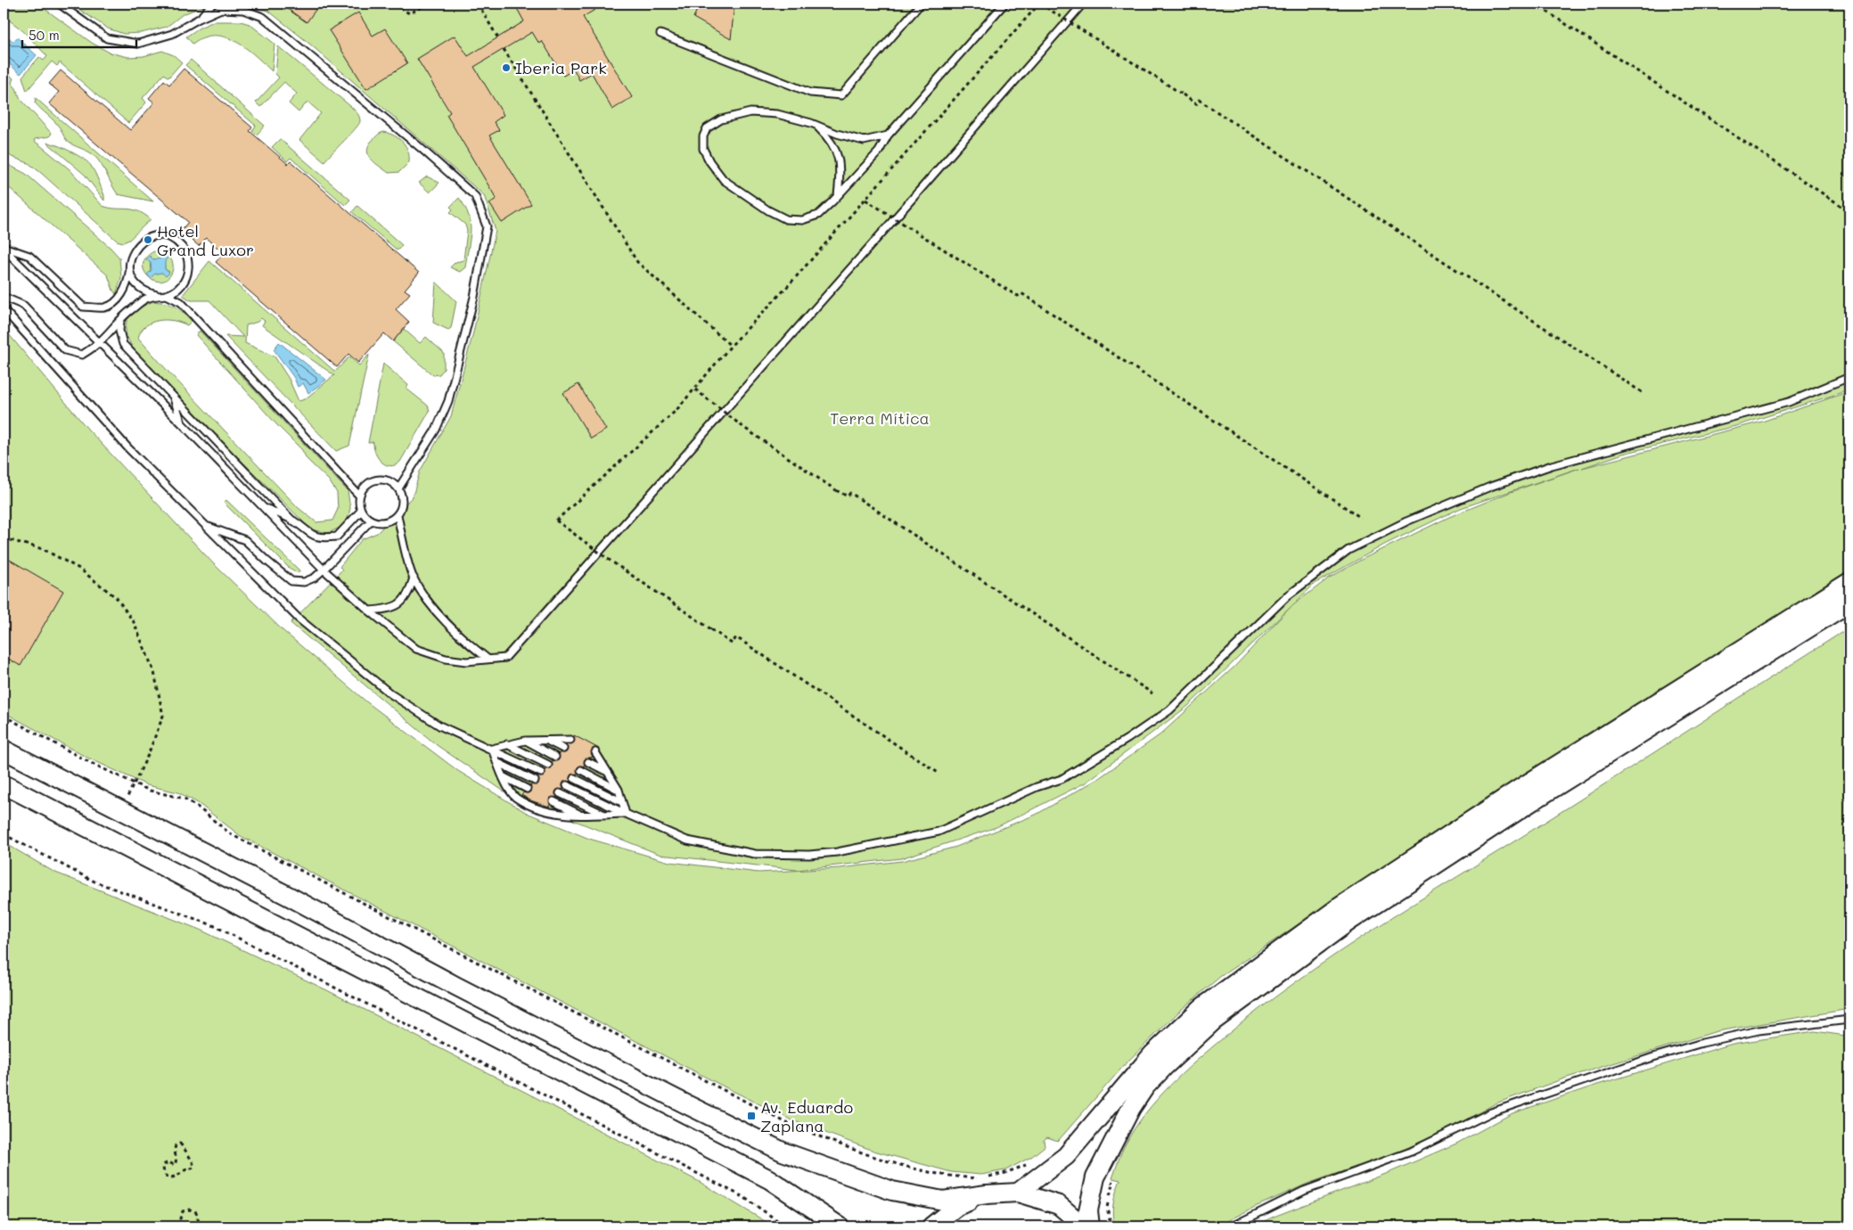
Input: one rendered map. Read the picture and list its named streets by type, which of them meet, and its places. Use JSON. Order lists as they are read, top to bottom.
{
  "parks": ["Terra Mítica"],
  "places": {
    "other": ["Iberia Park", "Hotel Grand Luxor"],
    "transit": ["Av. Eduardo Zaplana"]
  },
  "scale_bar": "50 m"
}
